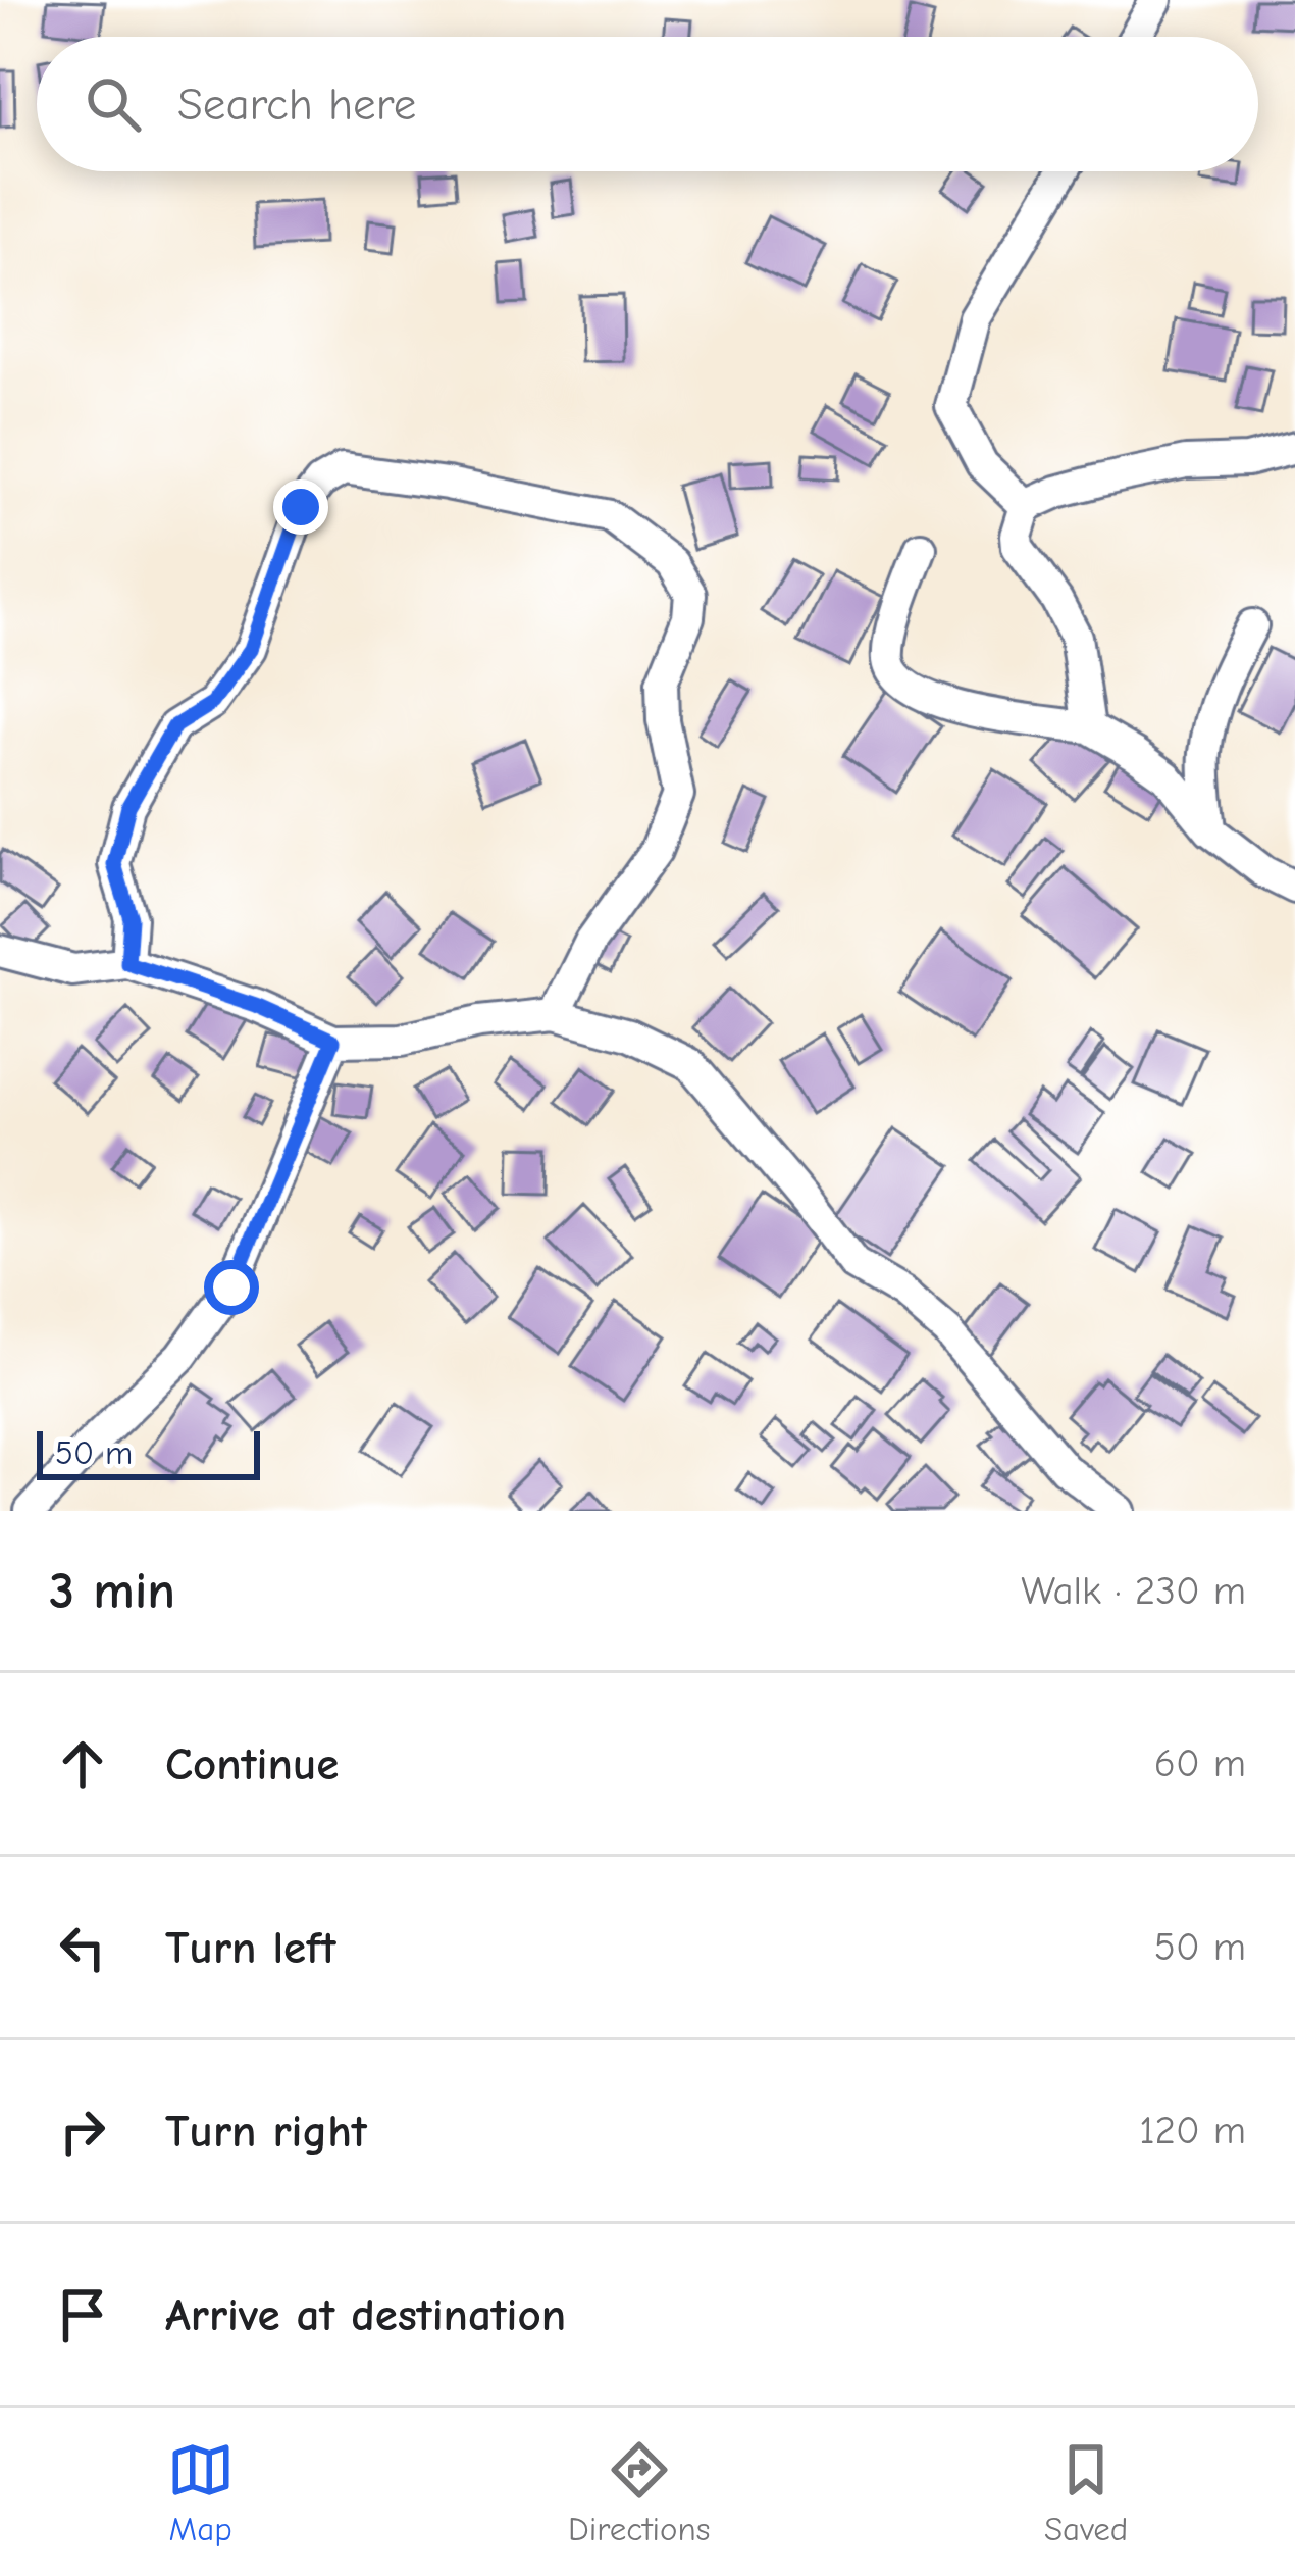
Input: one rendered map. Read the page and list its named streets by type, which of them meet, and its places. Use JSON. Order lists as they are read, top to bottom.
{
  "scale_bar": "50 m",
  "page": {
    "search": "Search here",
    "scale": "50 m",
    "heading": ["3 min", "Walk · 230 m"],
    "list": [
      ["Continue", "60 m"],
      ["Turn left", "50 m"],
      ["Turn right", "120 m"],
      "Arrive at destination"
    ],
    "nav": ["Map", "Directions", "Saved"]
  }
}
